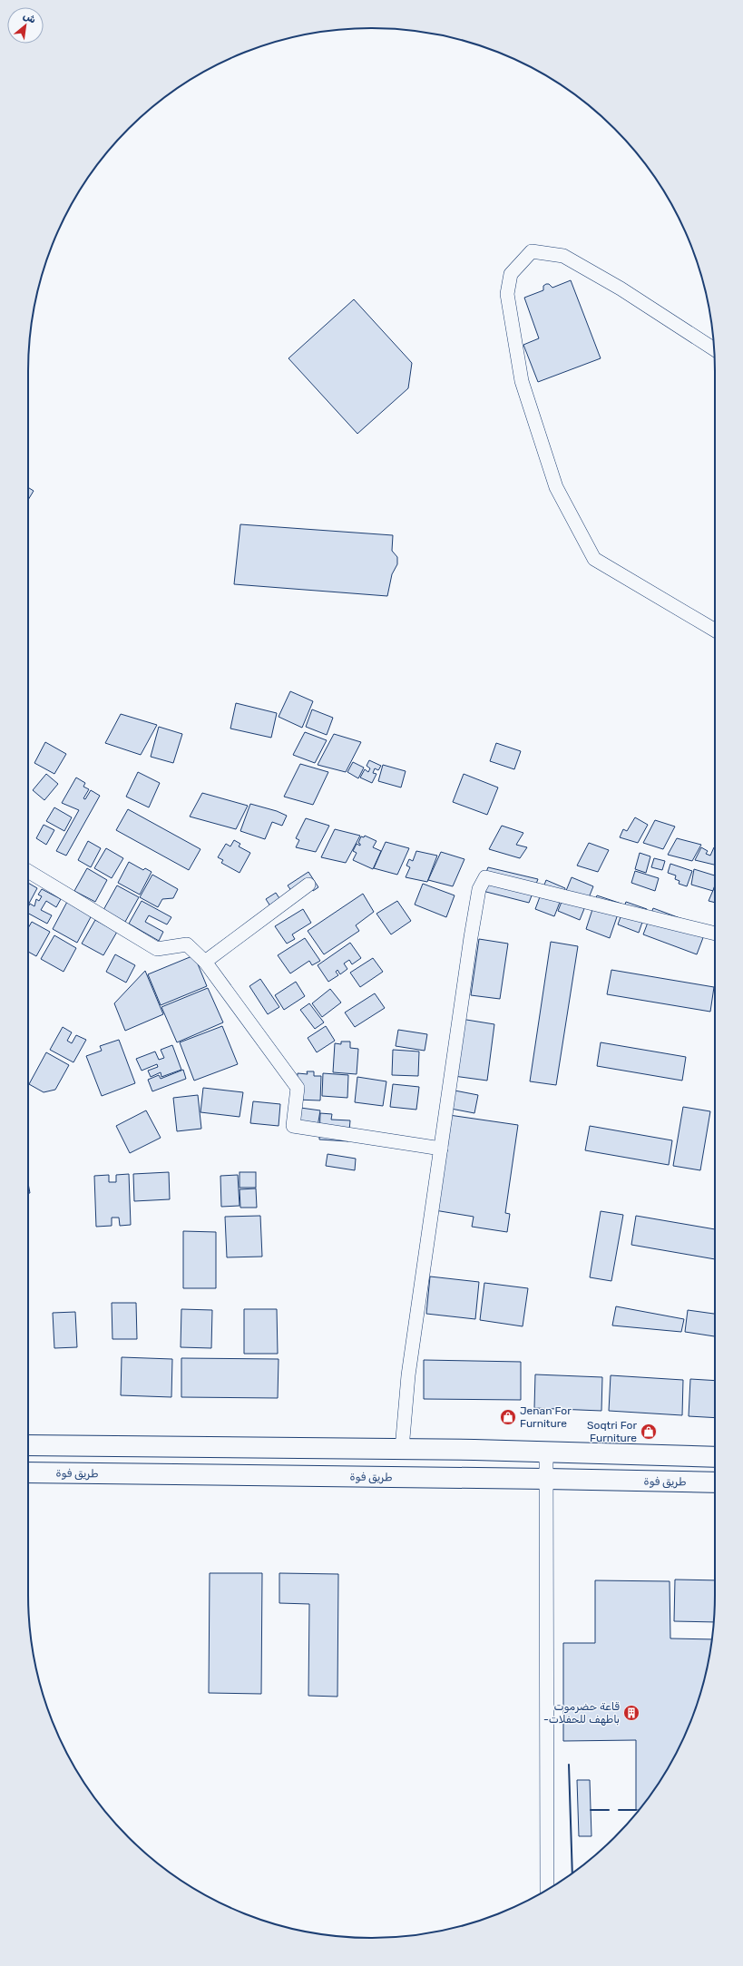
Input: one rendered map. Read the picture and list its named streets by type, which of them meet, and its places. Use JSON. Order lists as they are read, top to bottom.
{
  "streets": {
    "highway": ["طريق فوة"]
  },
  "places": {
    "shop": ["Jenan For Furniture", "Soqtri For Furniture"],
    "building": ["قاعة حضرموت -باطهف للحفلات"]
  },
  "north": "top right"
}
